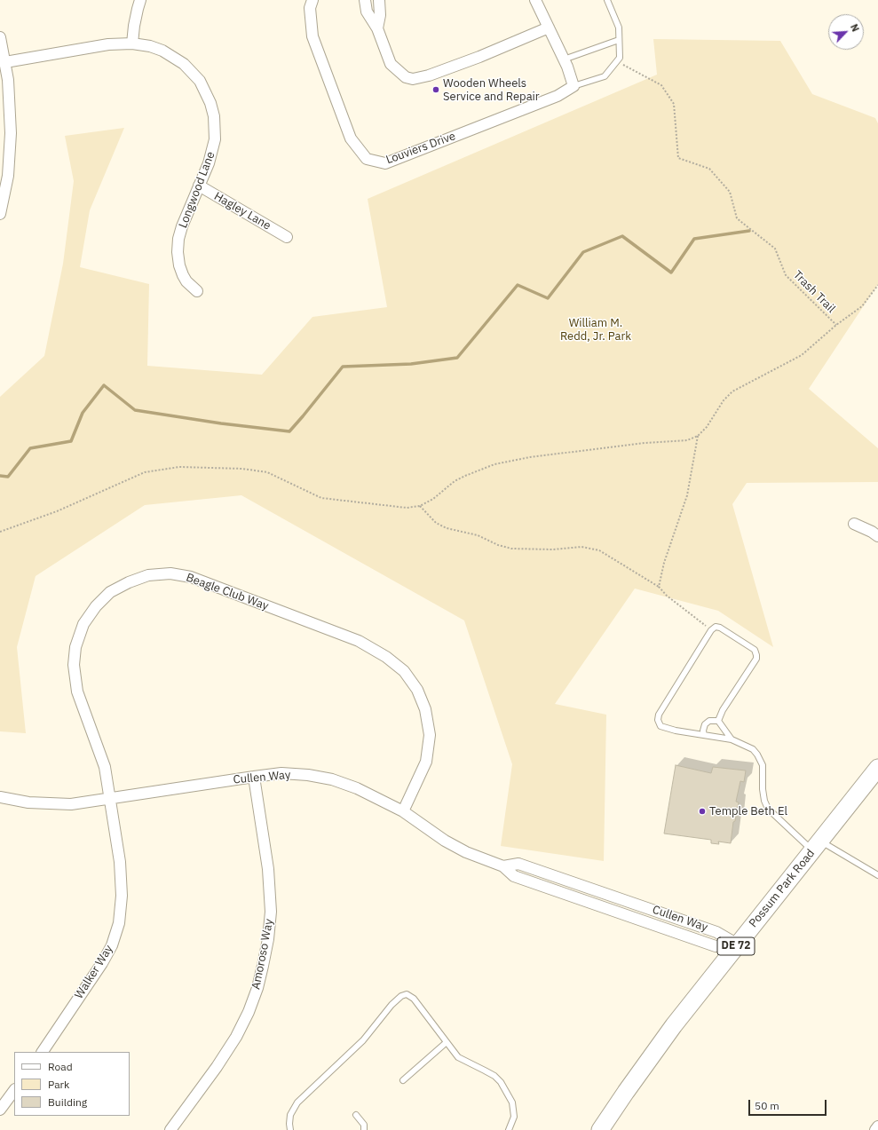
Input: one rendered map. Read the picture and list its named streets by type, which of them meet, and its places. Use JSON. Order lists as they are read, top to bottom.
{
  "streets": {
    "main road": ["Possum Park Road", "DE 72"],
    "street": [
      "Louviers Drive",
      "Longwood Lane",
      "Hagley Lane",
      "Beagle Club Way",
      "Cullen Way",
      "Amoroso Way",
      "Walker Way"
    ],
    "path": ["Trash Trail"]
  },
  "crossings": [
    ["Longwood Lane", "Hagley Lane"],
    ["Beagle Club Way", "Cullen Way"],
    ["Beagle Club Way", "Walker Way"],
    ["Cullen Way", "Possum Park Road"],
    ["Cullen Way", "Amoroso Way"],
    ["Cullen Way", "Walker Way"]
  ],
  "parks": ["William M. Redd, Jr. Park"],
  "places": ["Wooden Wheels Service and Repair", "Temple Beth El"],
  "legend": ["Road", "Park", "Building"],
  "scale_bar": "50 m",
  "north": "top right"
}
